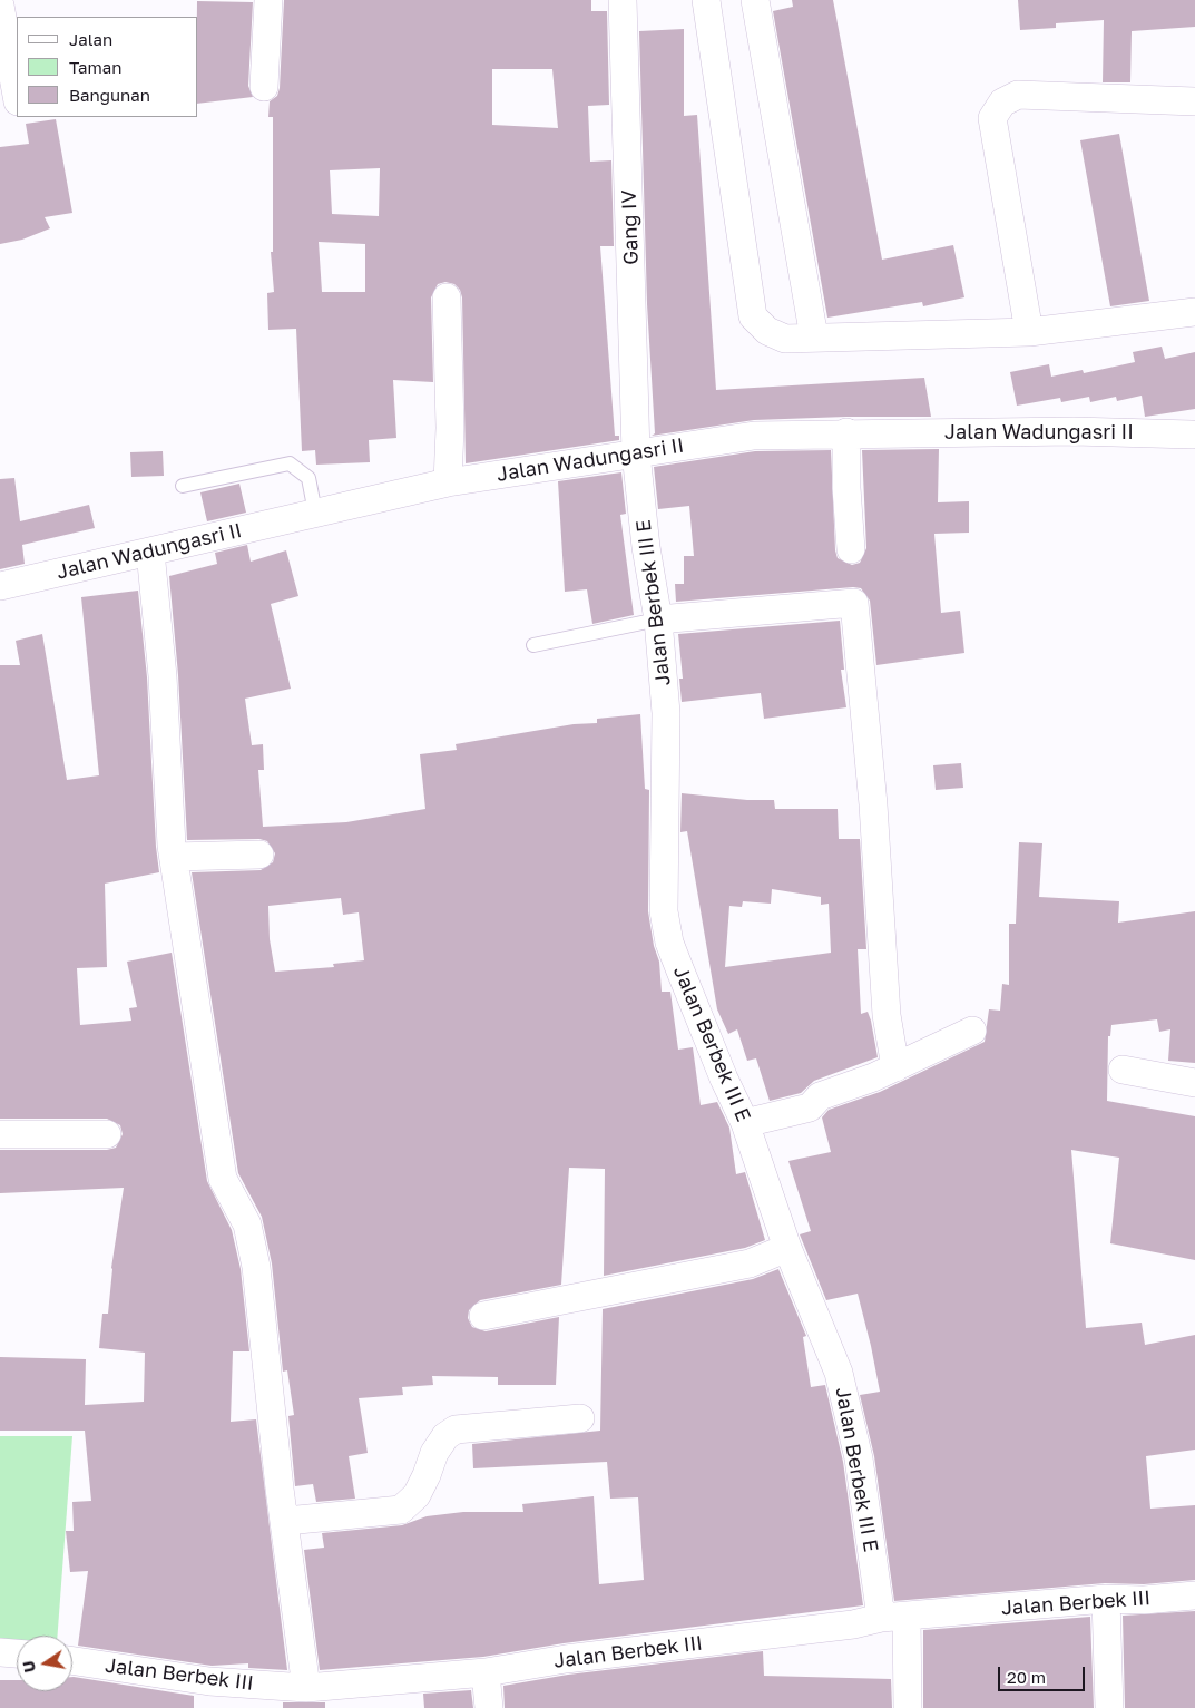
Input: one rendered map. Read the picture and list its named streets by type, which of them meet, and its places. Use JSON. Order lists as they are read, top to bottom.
{
  "streets": {
    "street": [
      "Gang IV",
      "Jalan Wadungasri II",
      "Jalan Berbek III E",
      "Jalan Berbek III"
    ]
  },
  "crossings": [
    ["Gang IV", "Jalan Wadungasri II"],
    ["Gang IV", "Jalan Berbek III E"],
    ["Jalan Wadungasri II", "Jalan Berbek III E"],
    ["Jalan Berbek III E", "Jalan Berbek III"]
  ],
  "legend": ["Jalan", "Taman", "Bangunan"],
  "scale_bar": "20 m",
  "north": "left"
}
